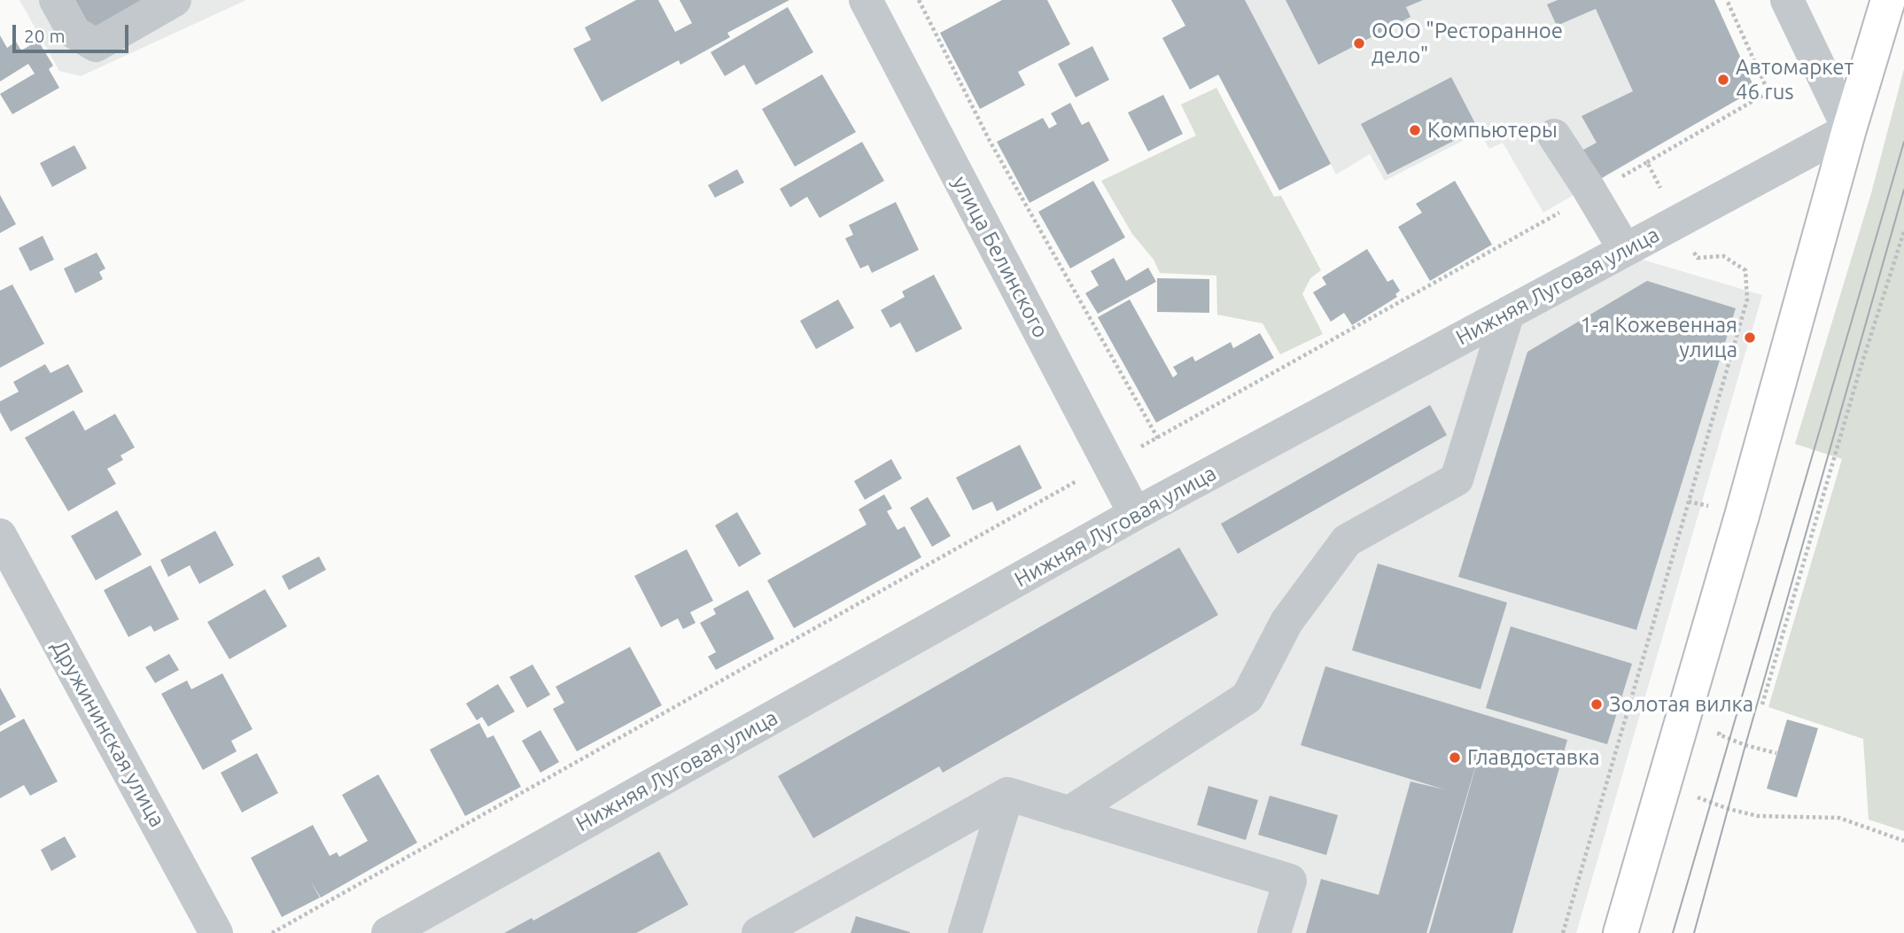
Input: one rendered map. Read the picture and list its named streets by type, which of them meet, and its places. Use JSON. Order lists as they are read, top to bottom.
{
  "streets": {
    "street": ["улица Белинского", "Нижняя Луговая улица", "Дружининская улица"]
  },
  "crossings": [
    ["улица Белинского", "Нижняя Луговая улица"]
  ],
  "places": [
    "ООО \"Ресторанное дело\"",
    "Автомаркет 46 rus",
    "Компьютеры",
    "1-я Кожевенная улица",
    "Золотая вилка",
    "Главдоставка"
  ],
  "scale_bar": "20 m"
}
